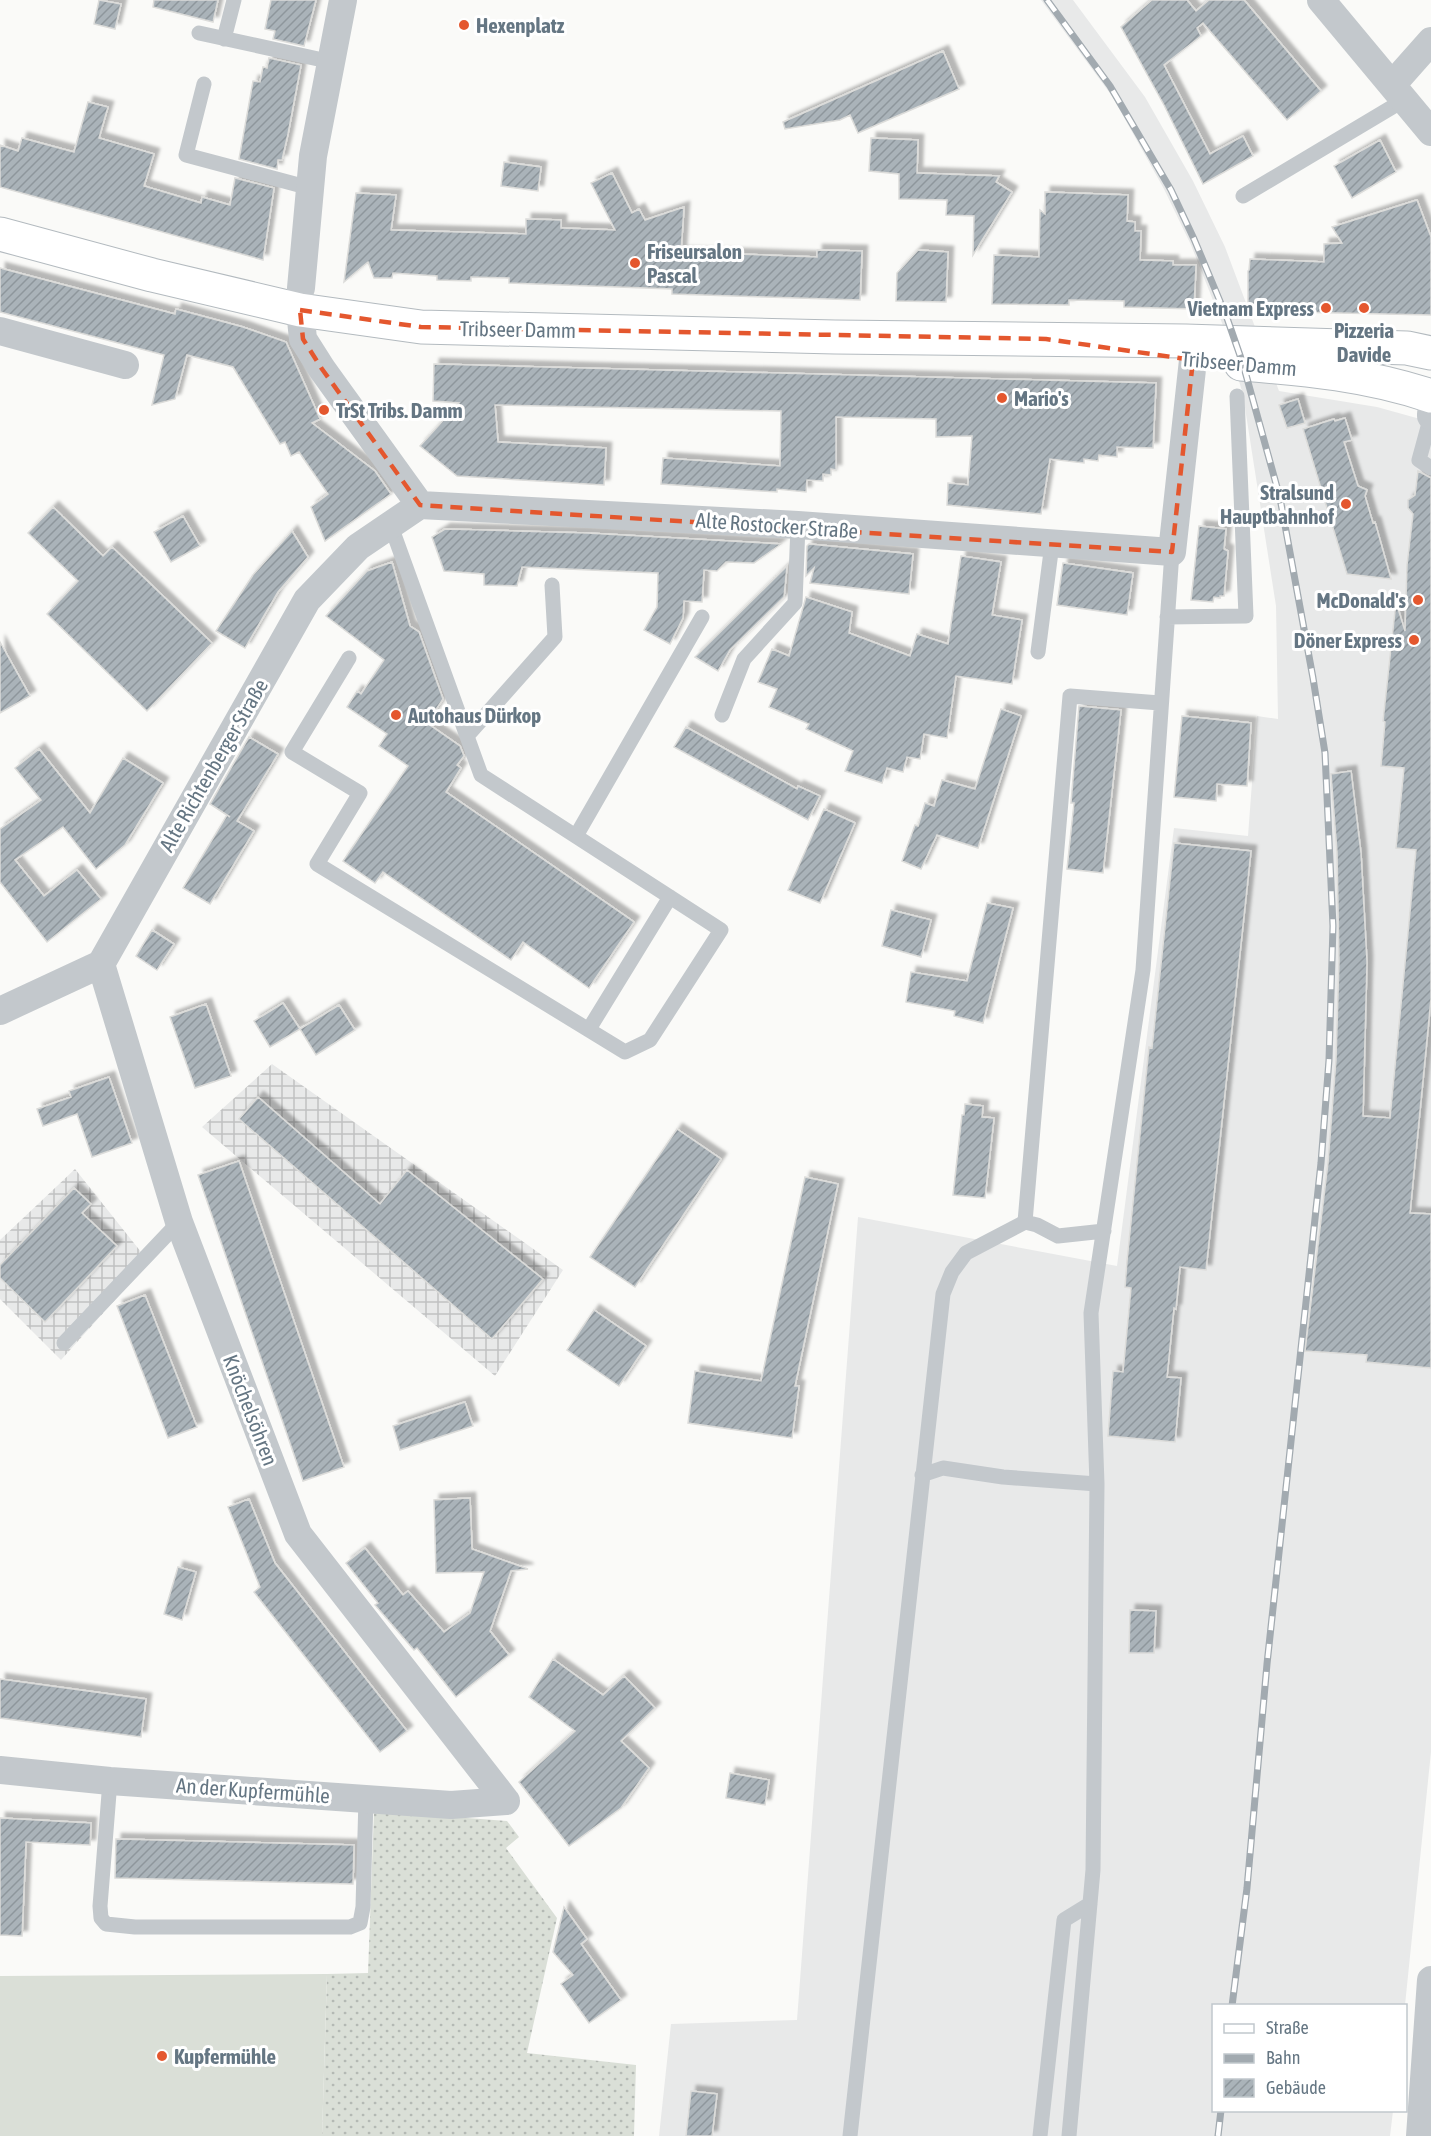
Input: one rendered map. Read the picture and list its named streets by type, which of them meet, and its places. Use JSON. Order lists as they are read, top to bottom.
{
  "streets": {
    "main road": ["Tribseer Damm"],
    "street": [
      "Alte Rostocker Straße",
      "Alte Richtenberger Straße",
      "Knöchelsöhren",
      "An der Kupfermühle"
    ]
  },
  "crossings": [
    ["Alte Rostocker Straße", "Alte Richtenberger Straße"],
    ["Alte Richtenberger Straße", "Knöchelsöhren"],
    ["Knöchelsöhren", "An der Kupfermühle"]
  ],
  "places": [
    "Hexenplatz",
    "Friseursalon Pascal",
    "Vietnam Express",
    "Pizzeria Davide",
    "Mario's",
    "TrSt Tribs. Damm",
    "Stralsund Hauptbahnhof",
    "McDonald's",
    "Döner Express",
    "Autohaus Dürkop",
    "Kupfermühle"
  ],
  "legend": ["Straße", "Bahn", "Gebäude"]
}
